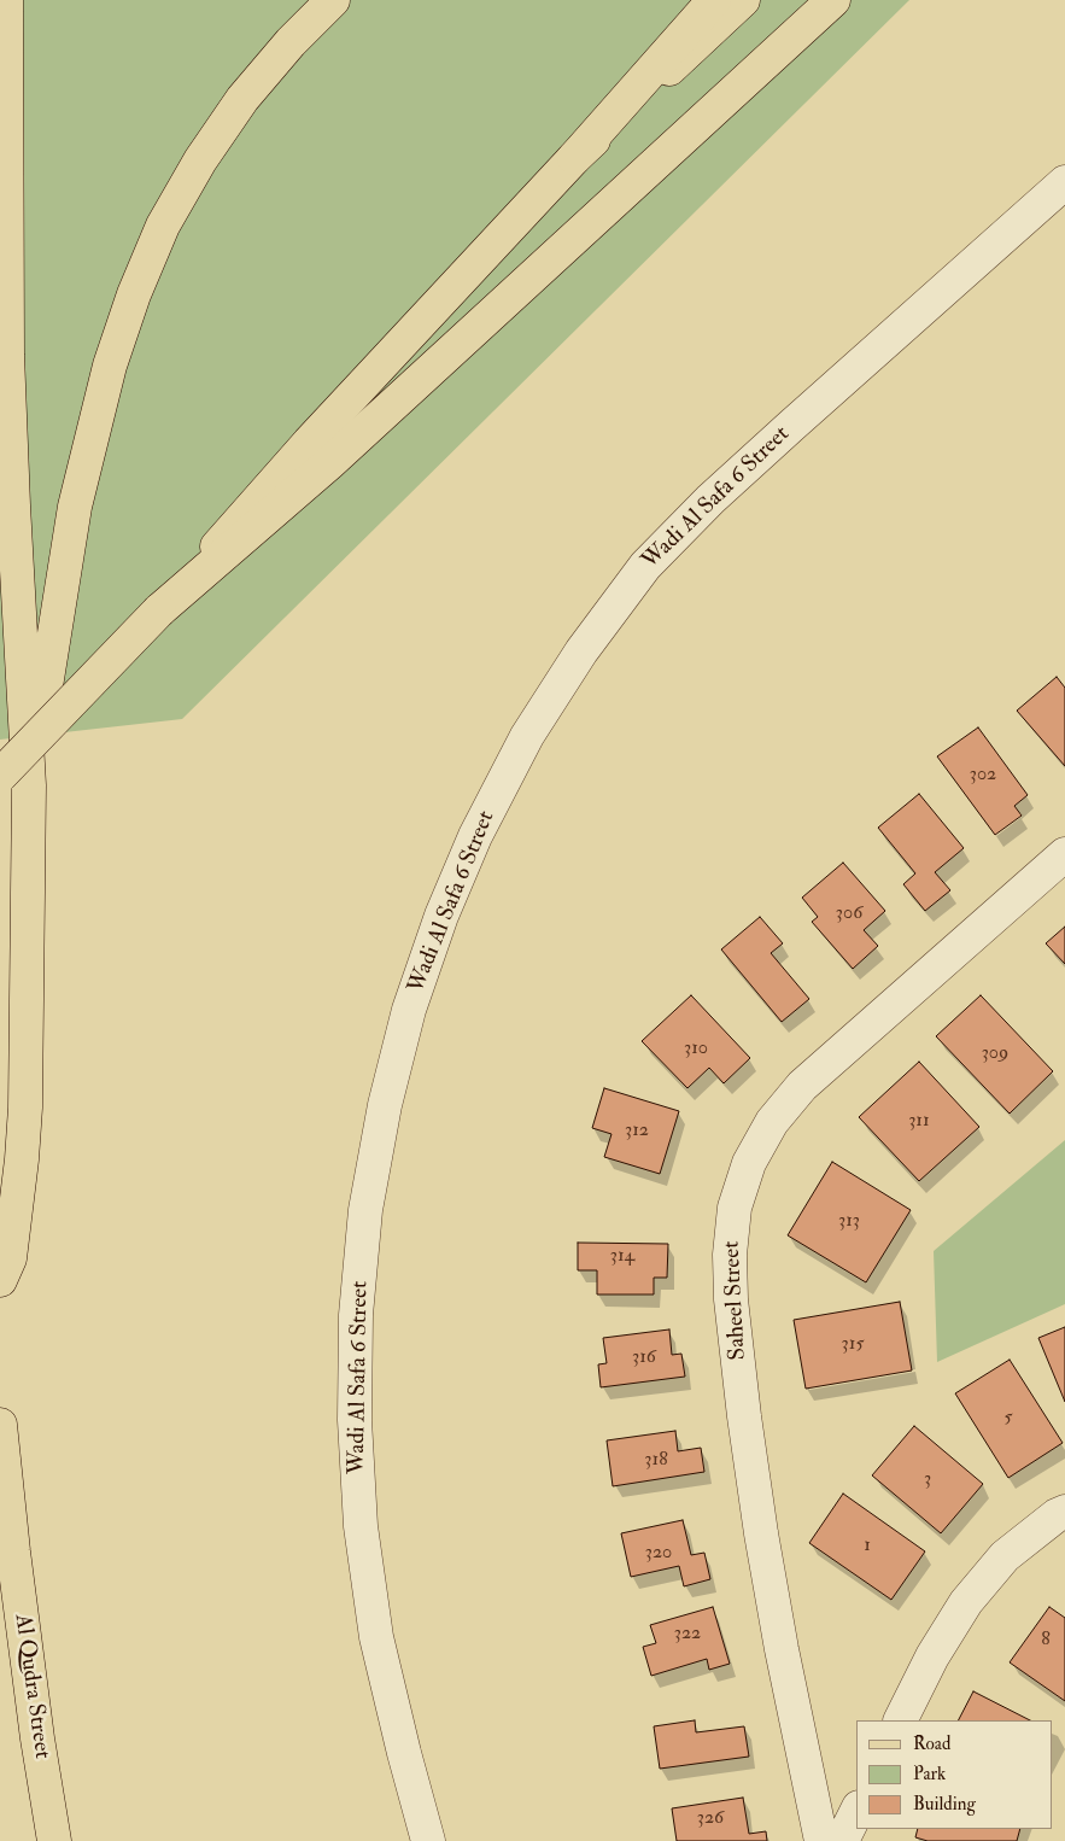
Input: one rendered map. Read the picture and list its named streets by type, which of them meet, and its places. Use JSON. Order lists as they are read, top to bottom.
{
  "streets": {
    "main road": ["Al Qudra Street"],
    "street": ["Wadi Al Safa 6 Street", "Saheel Street"]
  },
  "house_numbers": [
    "302",
    "306",
    "310",
    "309",
    "311",
    "312",
    "313",
    "314",
    "315",
    "316",
    "5",
    "318",
    "3",
    "1",
    "320",
    "322",
    "8",
    "326"
  ],
  "legend": ["Road", "Park", "Building"]
}
